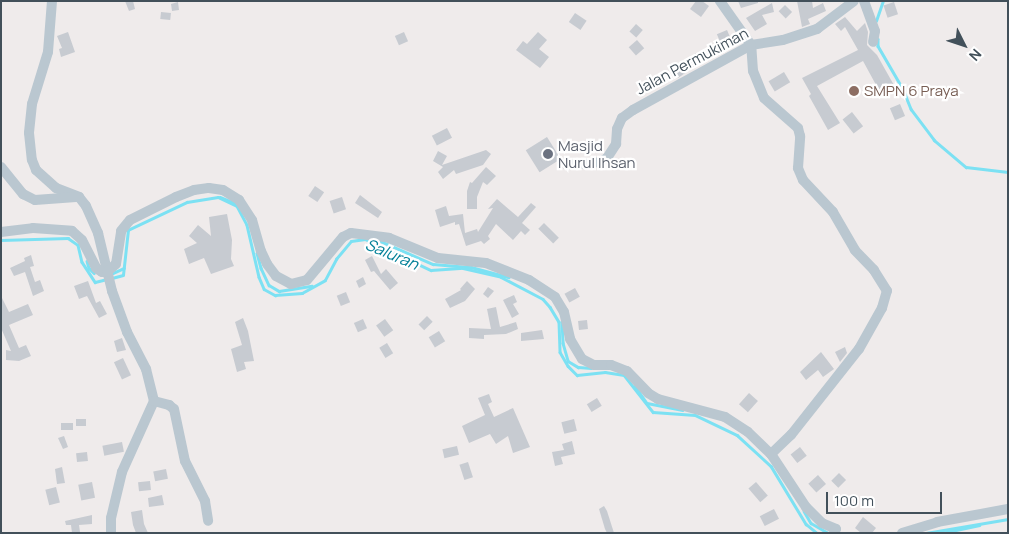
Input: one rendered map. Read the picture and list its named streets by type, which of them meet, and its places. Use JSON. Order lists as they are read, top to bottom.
{
  "streets": {
    "street": ["Jalan Permukiman"]
  },
  "water": ["Saluran"],
  "places": ["SMPN 6 Praya", "Masjid Nurul Ihsan"],
  "scale_bar": "100 m",
  "north": "bottom right"
}
